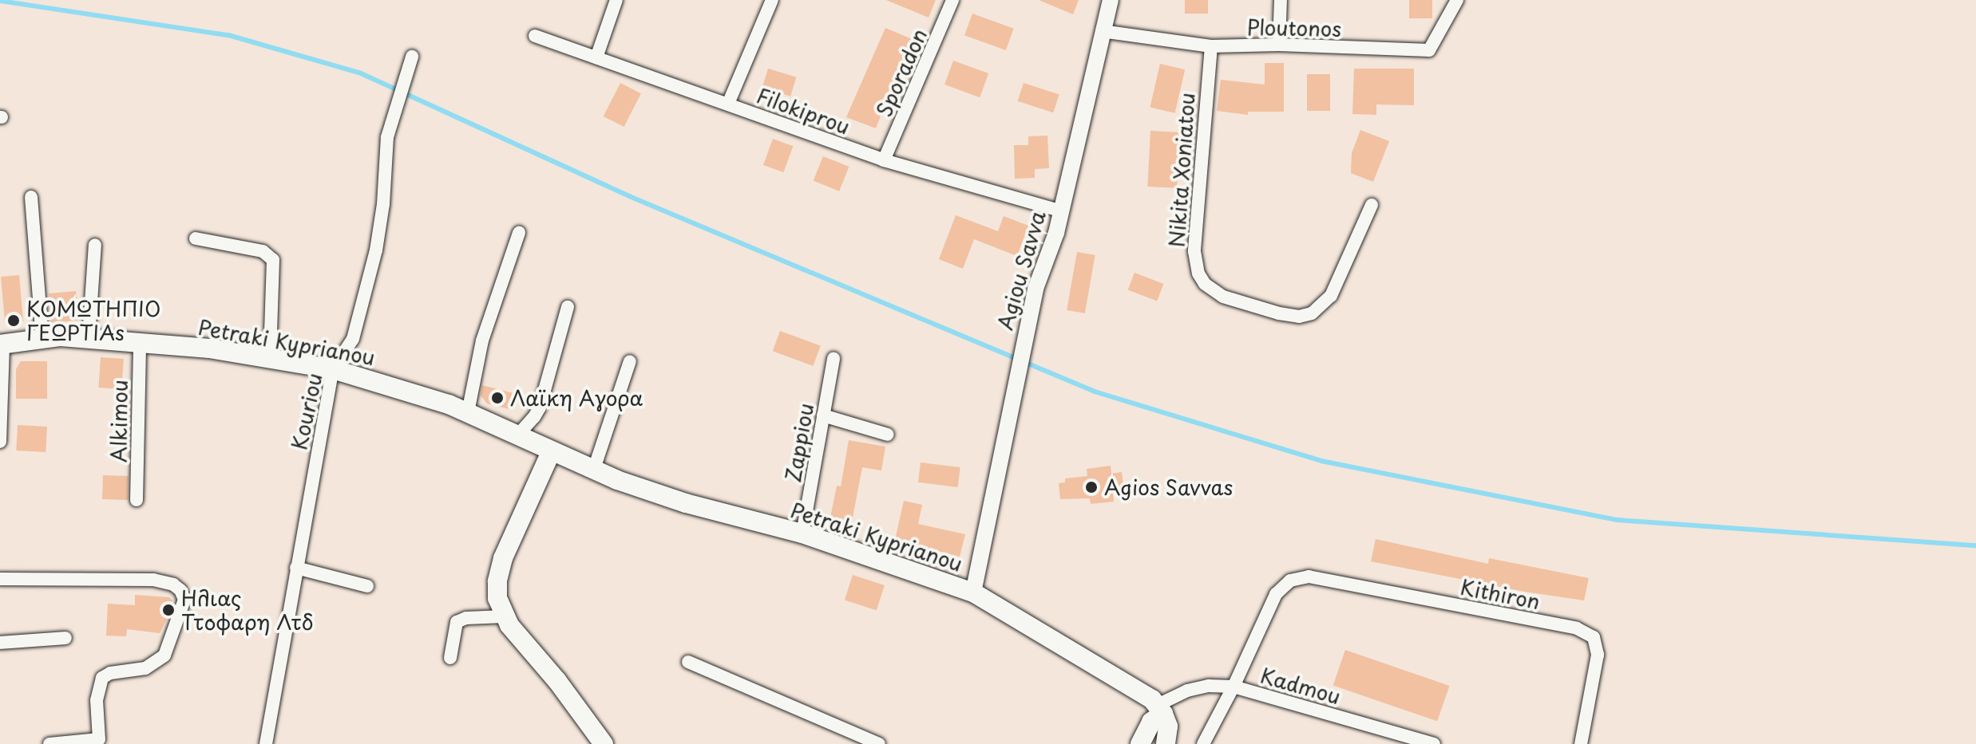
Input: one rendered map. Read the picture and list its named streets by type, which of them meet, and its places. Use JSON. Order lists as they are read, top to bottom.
{
  "streets": {
    "main road": ["Petraki Kyprianou"],
    "street": [
      "Ploutonos",
      "Sporadon",
      "Filokiprou",
      "Nikita Xoniatou",
      "Agiou Savva",
      "Kouriou",
      "Alkimou",
      "Zappiou",
      "Kithiron",
      "Kadmou"
    ]
  },
  "crossings": [
    ["Ploutonos", "Nikita Xoniatou"],
    ["Ploutonos", "Agiou Savva"],
    ["Sporadon", "Filokiprou"],
    ["Filokiprou", "Agiou Savva"],
    ["Agiou Savva", "Petraki Kyprianou"],
    ["Petraki Kyprianou", "Kouriou"],
    ["Petraki Kyprianou", "Alkimou"],
    ["Petraki Kyprianou", "Zappiou"],
    ["Petraki Kyprianou", "Kadmou"],
    ["Kithiron", "Kadmou"]
  ],
  "places": [
    "ΚΟΜΩΤΗΠΙΟ ΓΕΩΡΤΙΑs",
    "Λαϊκη Αγορα",
    "Agios Savvas",
    "Ηλιας Ττοφαρη Λτδ"
  ]
}
